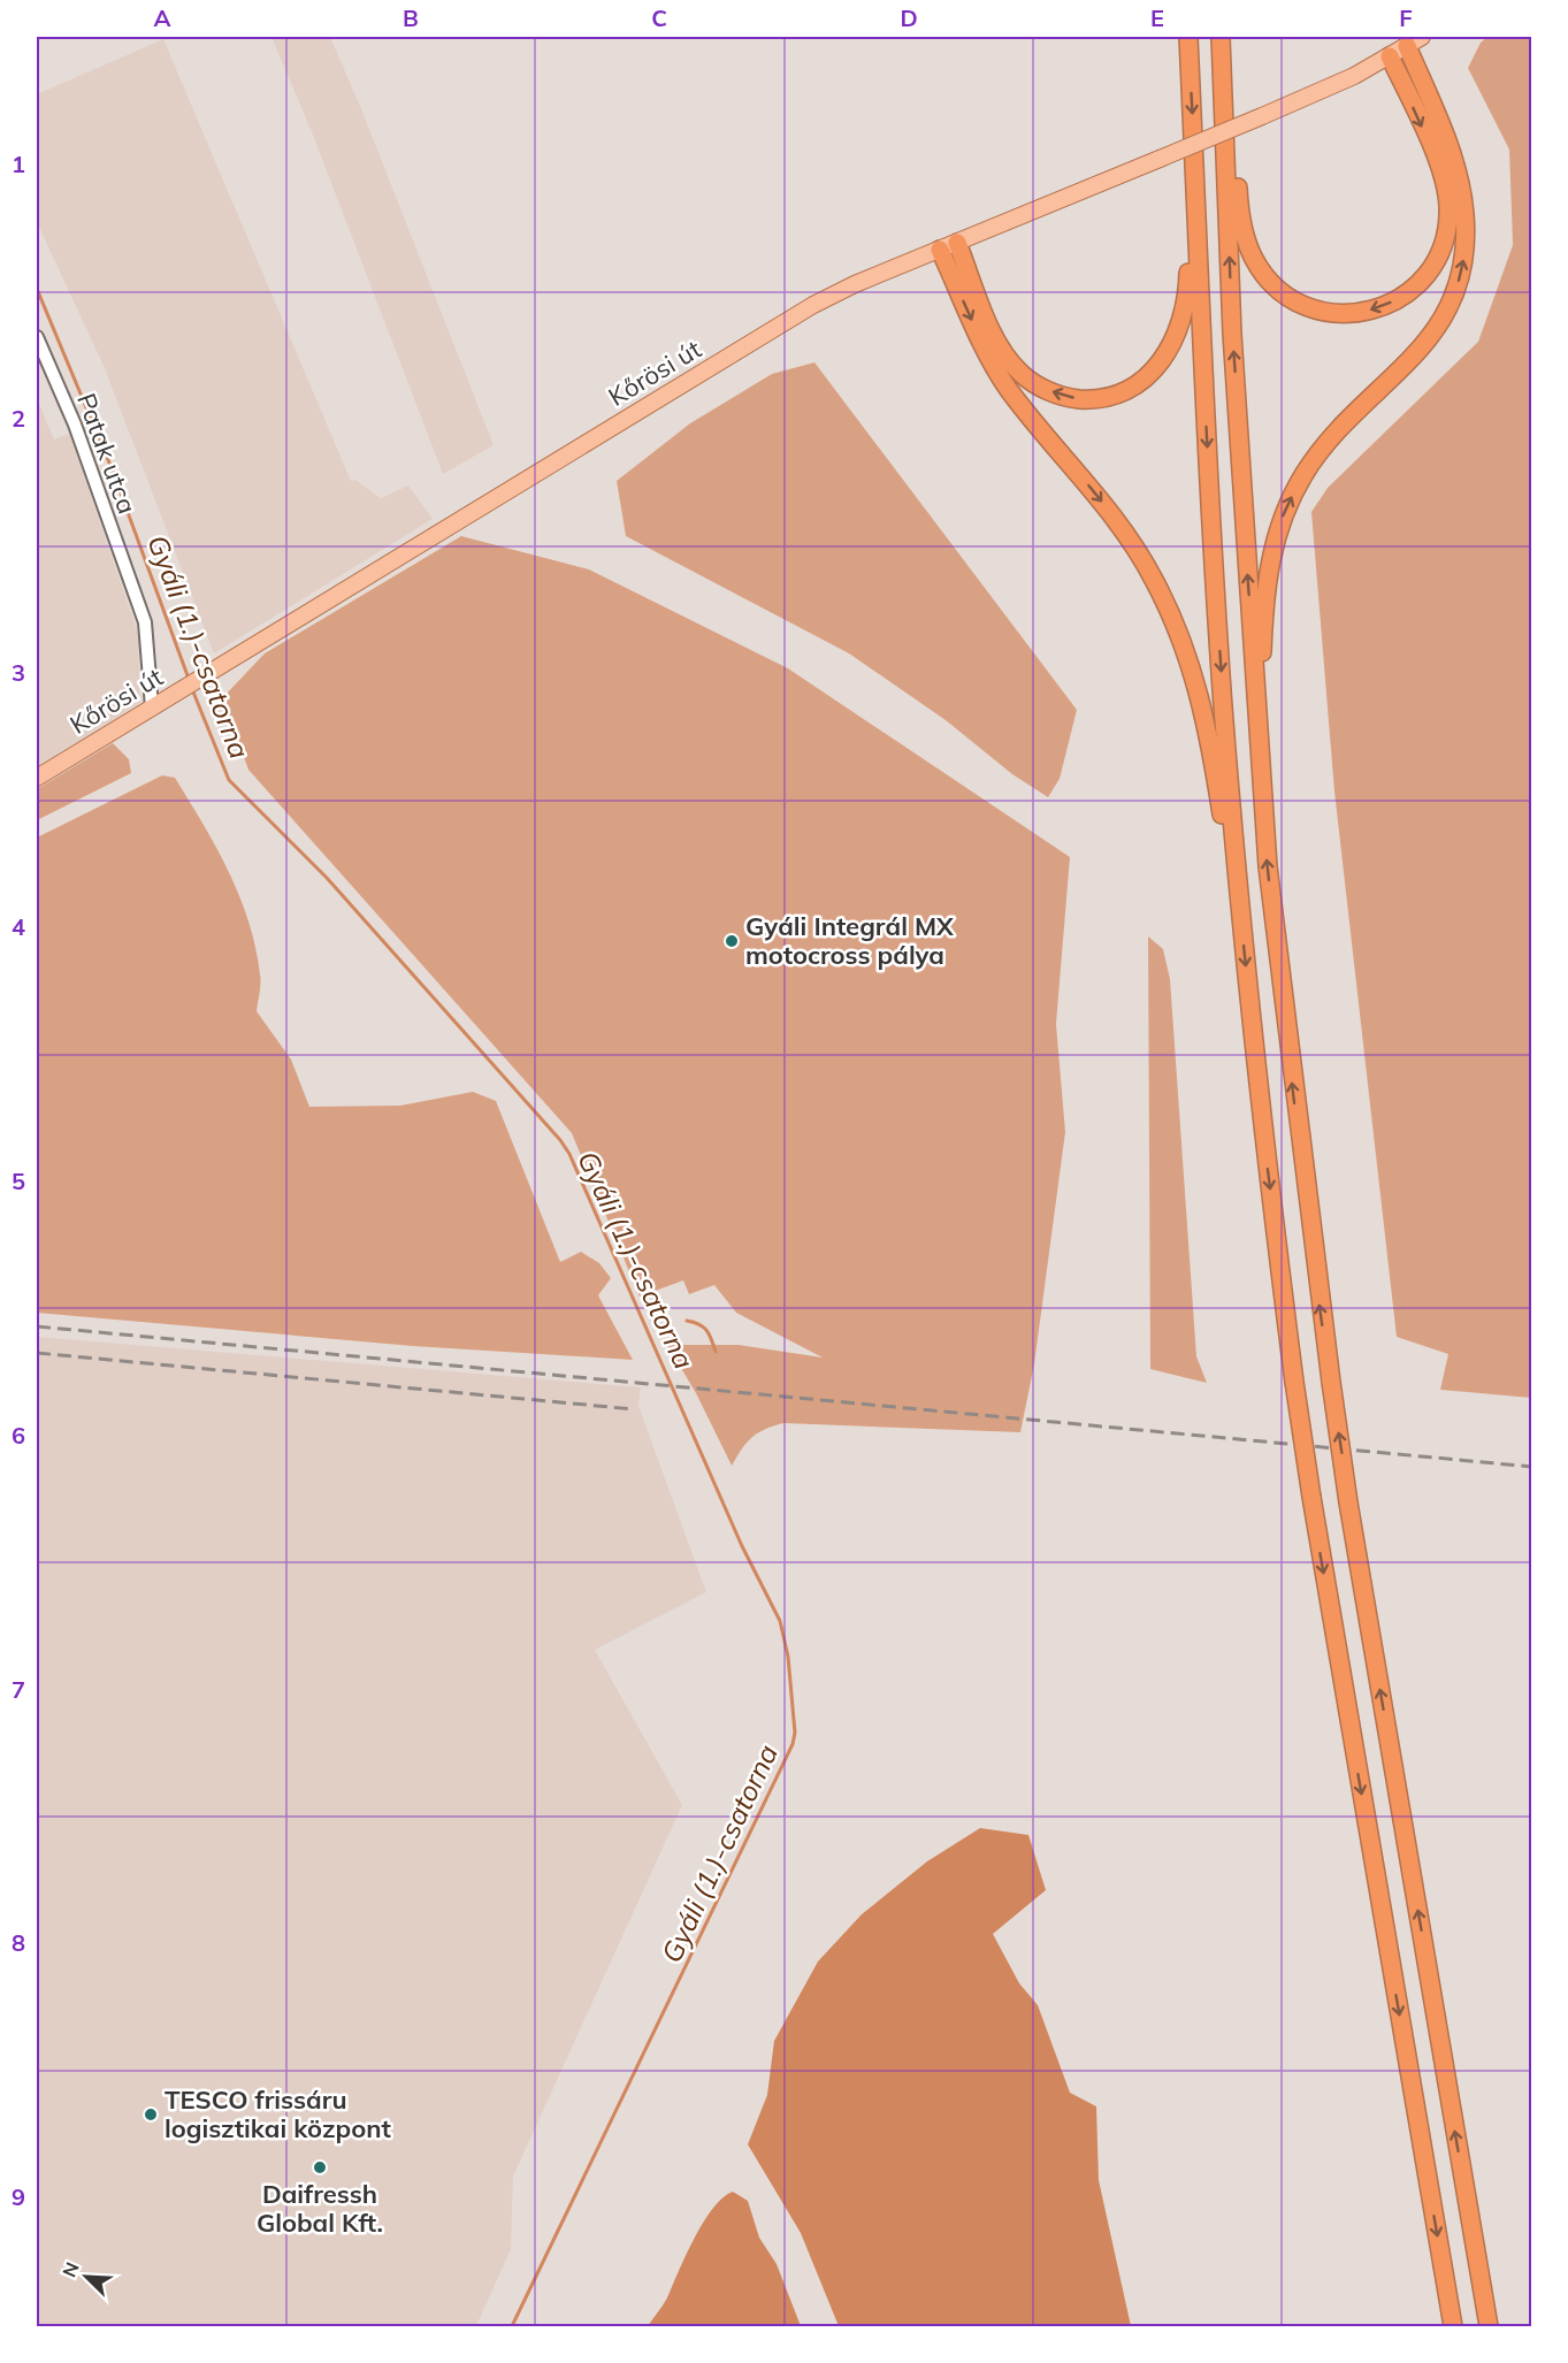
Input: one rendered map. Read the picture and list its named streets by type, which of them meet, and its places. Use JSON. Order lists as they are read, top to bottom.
{
  "streets": {
    "main road": ["Kőrösi út"],
    "street": ["Patak utca"]
  },
  "crossings": [
    ["Kőrösi út", "Patak utca"]
  ],
  "water": ["Gyáli (1.)-csatorna"],
  "places": ["Gyáli Integrál MX motocross pálya", "TESCO frissáru logisztikai központ", "Daifressh Global Kft."],
  "north": "top left",
  "grid": {
    "columns": [
      "A",
      "B",
      "C",
      "D",
      "E",
      "F"
    ],
    "rows": [
      "1",
      "2",
      "3",
      "4",
      "5",
      "6",
      "7",
      "8",
      "9"
    ]
  }
}
